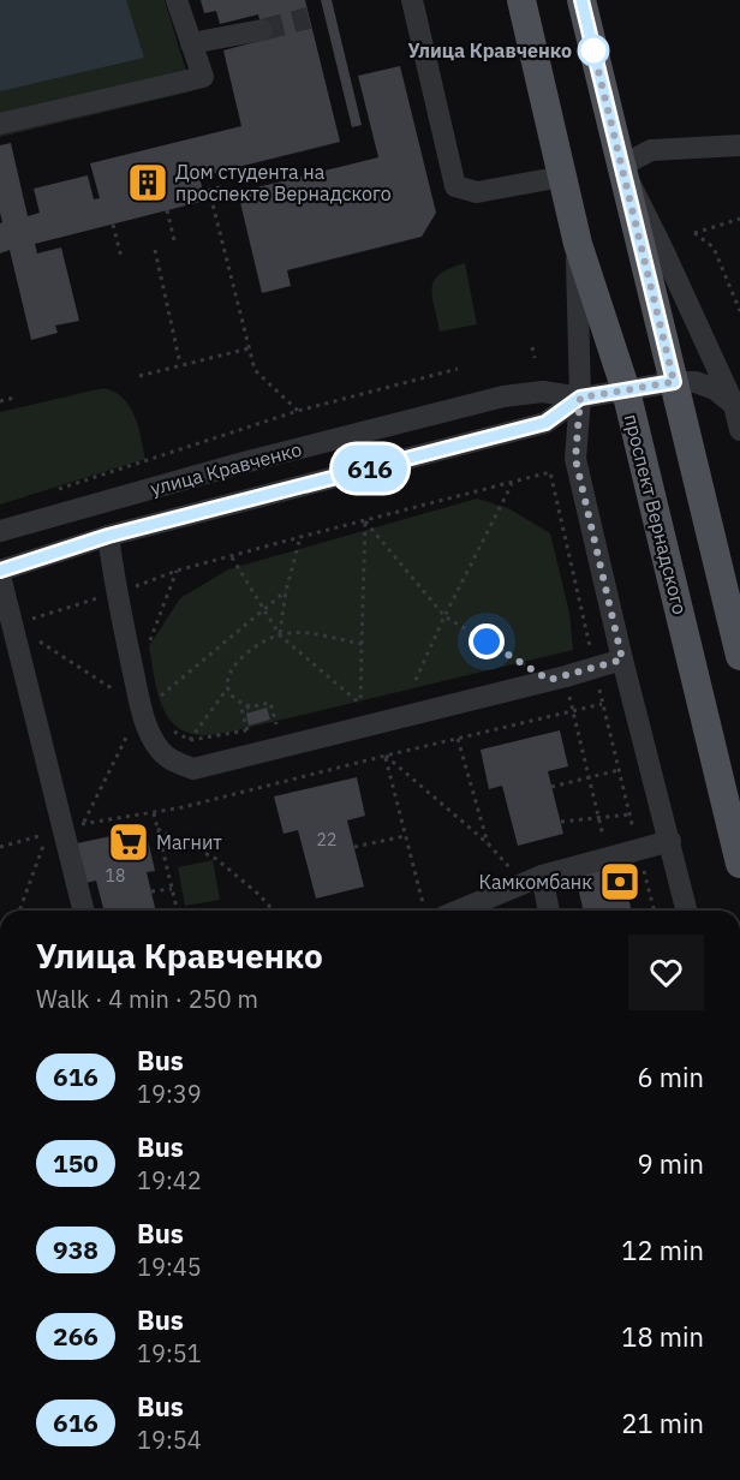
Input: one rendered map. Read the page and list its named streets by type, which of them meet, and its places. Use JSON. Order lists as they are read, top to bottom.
{
  "streets": {
    "main road": ["проспект Вернадского"],
    "street": ["улица Кравченко"]
  },
  "crossings": [
    ["улица Кравченко", "проспект Вернадского"]
  ],
  "places": {
    "other": ["Улица Кравченко"],
    "building": ["Дом студента на проспекте Вернадского"],
    "supermarket": ["Магнит"],
    "bank": ["Камкомбанк"]
  },
  "lines": ["bus line 616"],
  "house_numbers": ["22", "18"],
  "page": {
    "on_map": "616",
    "heading": ["Улица Кравченко", "Walk · 4 min · 250 m"],
    "list": [
      {
        "mark": "616",
        "name": "Bus",
        "note": "19:39",
        "value": "6 min"
      },
      {
        "mark": "150",
        "name": "Bus",
        "note": "19:42",
        "value": "9 min"
      },
      {
        "mark": "938",
        "name": "Bus",
        "note": "19:45",
        "value": "12 min"
      },
      {
        "mark": "266",
        "name": "Bus",
        "note": "19:51",
        "value": "18 min"
      },
      {
        "mark": "616",
        "name": "Bus",
        "note": "19:54",
        "value": "21 min"
      }
    ]
  }
}
